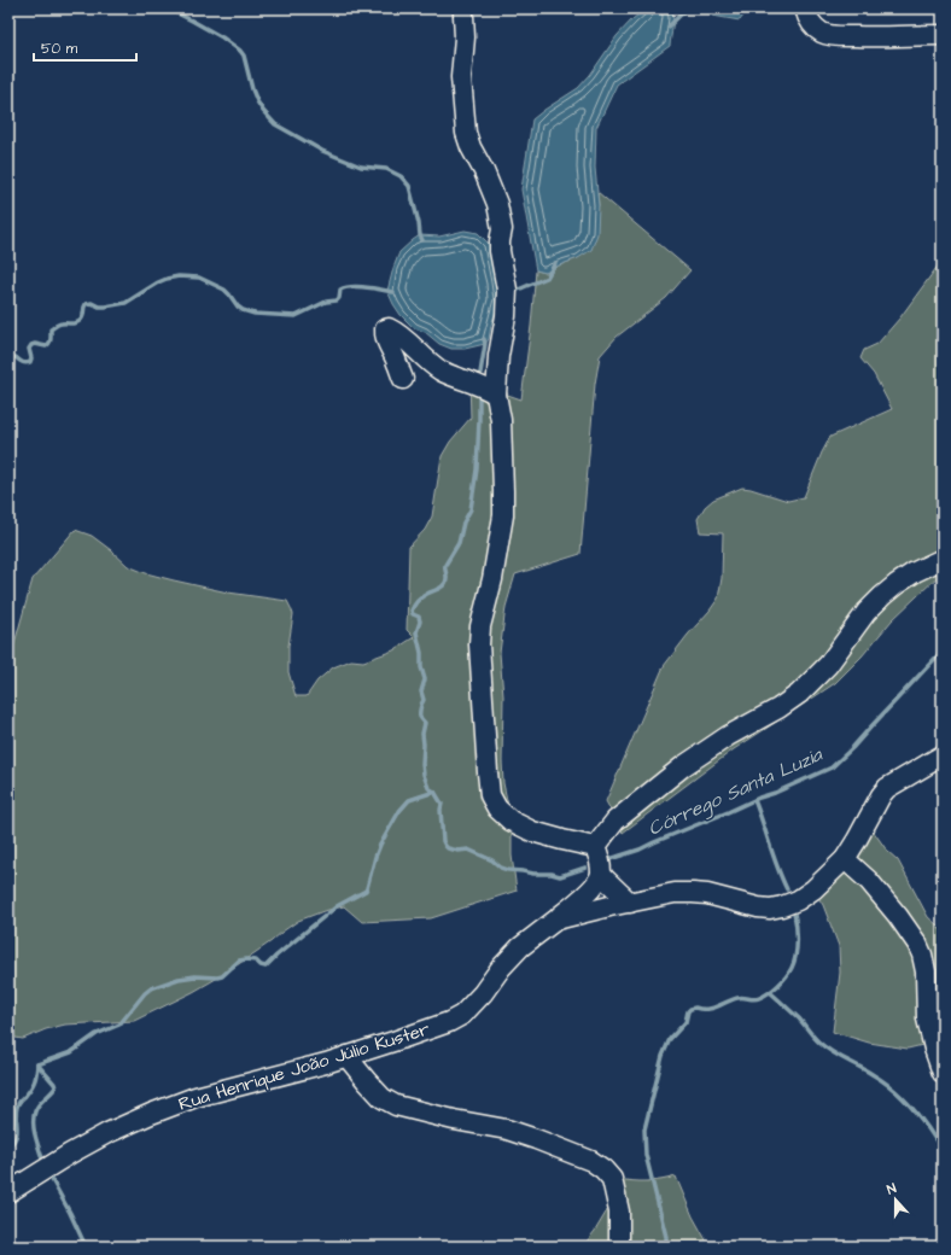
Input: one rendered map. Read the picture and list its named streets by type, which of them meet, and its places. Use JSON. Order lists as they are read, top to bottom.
{
  "streets": {
    "street": ["Rua Henrique João Júlio Kuster"]
  },
  "water": ["Córrego Santa Luzia"],
  "scale_bar": "50 m",
  "north": "top"
}
